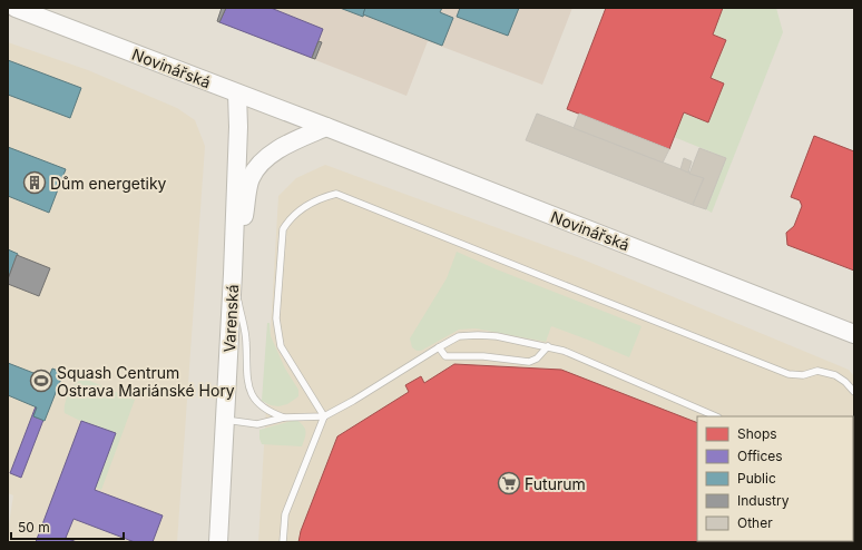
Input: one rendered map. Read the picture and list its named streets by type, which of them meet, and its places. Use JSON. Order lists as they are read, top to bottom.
{
  "streets": {
    "street": ["Novinářská", "Varenská"]
  },
  "crossings": [
    ["Novinářská", "Varenská"]
  ],
  "places": {
    "building": ["Dům energetiky"],
    "sports": ["Squash Centrum Ostrava Mariánské Hory"],
    "supermarket": ["Futurum"]
  },
  "legend": [
    "Shops",
    "Offices",
    "Public",
    "Industry",
    "Other"
  ],
  "scale_bar": "50 m"
}
